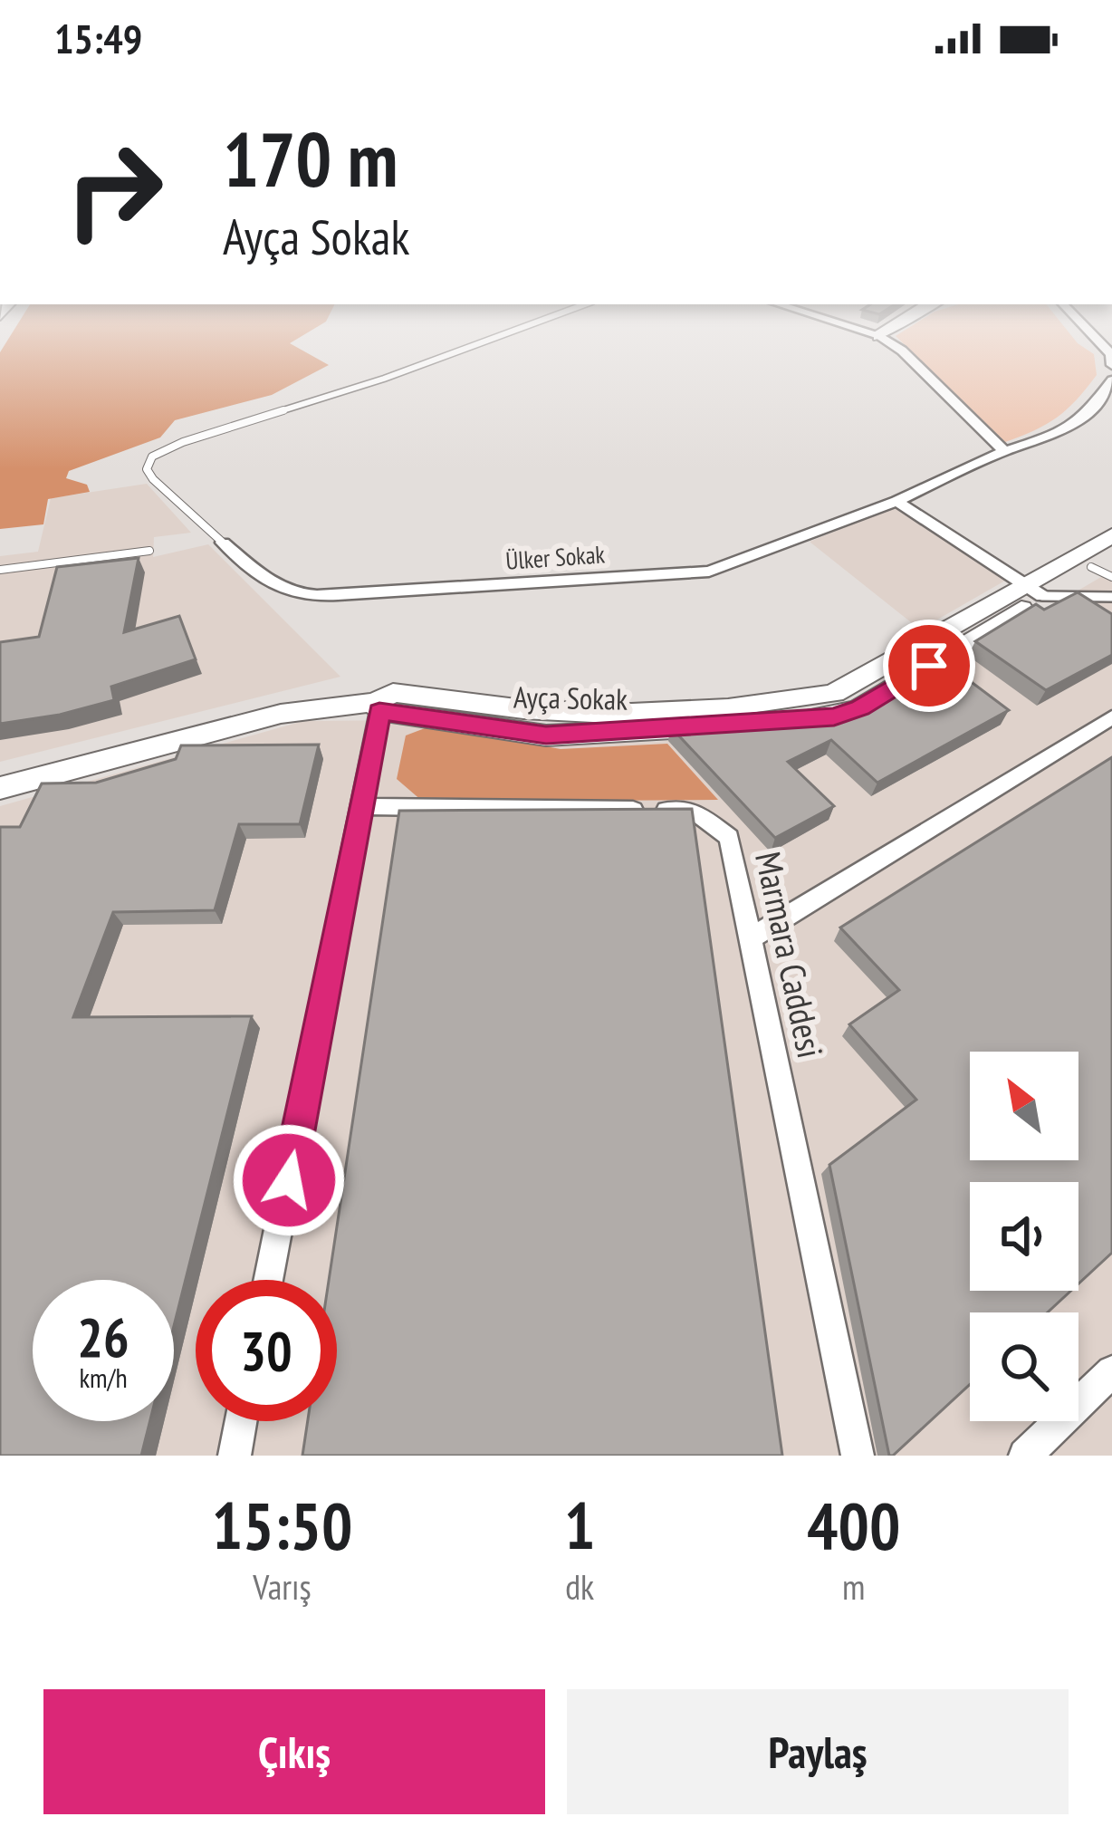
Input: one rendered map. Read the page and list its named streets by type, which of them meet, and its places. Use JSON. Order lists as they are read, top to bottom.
{
  "streets": {
    "street": ["Ülker Sokak", "Ayça Sokak", "Marmara Caddesi"]
  },
  "north": "top left",
  "page": {
    "status": "15:49",
    "turn": ["170 m", "Ayça Sokak"],
    "speed": "26 km/h",
    "limit": "30",
    "eta": [
      "15:50",
      "Varış",
      "1",
      "dk",
      "400",
      "m"
    ],
    "buttons": ["Çıkış", "Paylaş"]
  }
}
